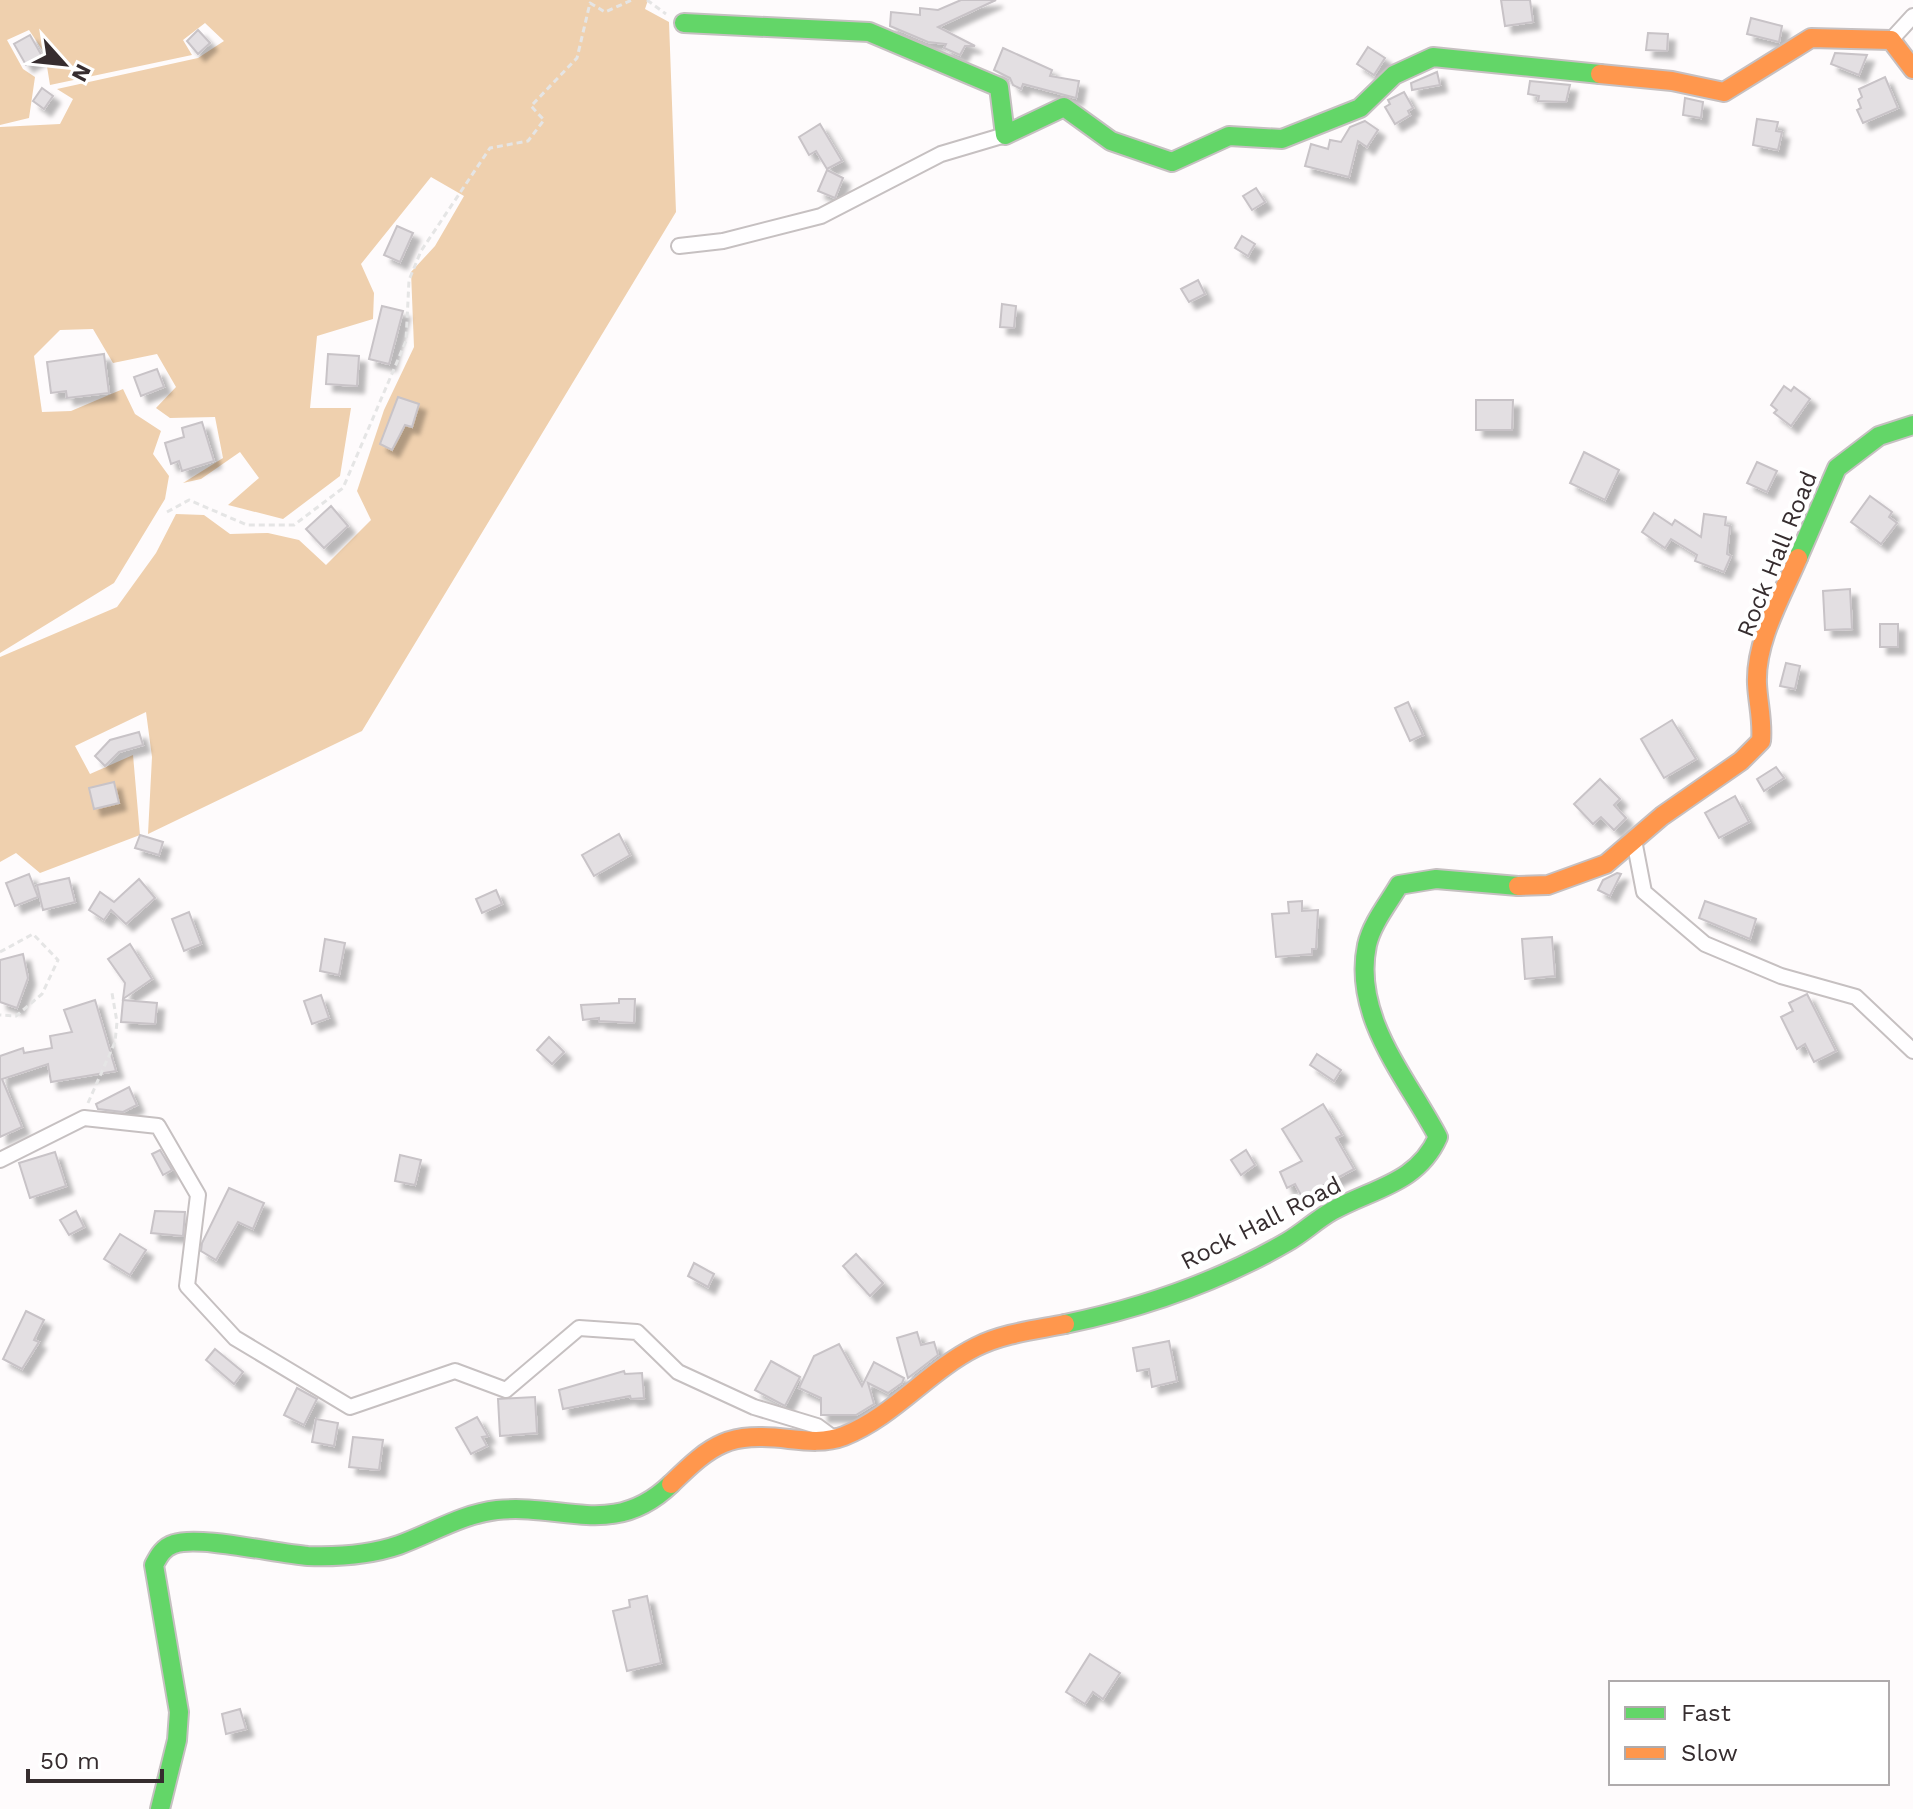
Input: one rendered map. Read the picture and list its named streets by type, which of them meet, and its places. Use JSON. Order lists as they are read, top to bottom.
{
  "streets": {
    "street": ["Rock Hall Road"]
  },
  "legend": ["Fast", "Slow"],
  "scale_bar": "50 m",
  "north": "bottom right"
}
